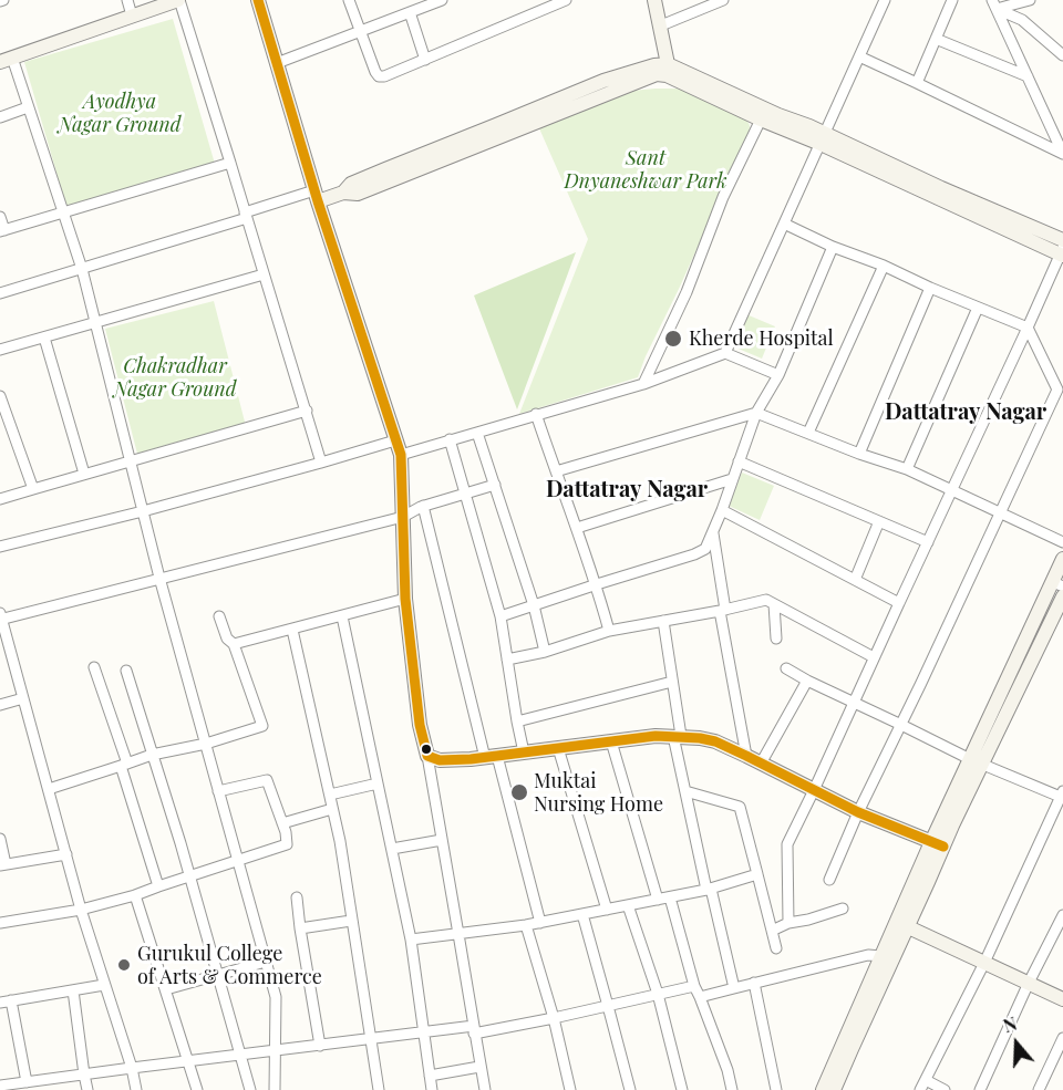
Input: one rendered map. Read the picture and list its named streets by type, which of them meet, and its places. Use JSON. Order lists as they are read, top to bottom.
{
  "districts": ["Dattatray Nagar", "Dattatray Nagar"],
  "parks": ["Ayodhya Nagar Ground", "Sant Dnyaneshwar Park", "Chakradhar Nagar Ground"],
  "places": ["Kherde Hospital", "Muktai Nursing Home", "Gurukul College of Arts & Commerce"],
  "north": "top"
}
